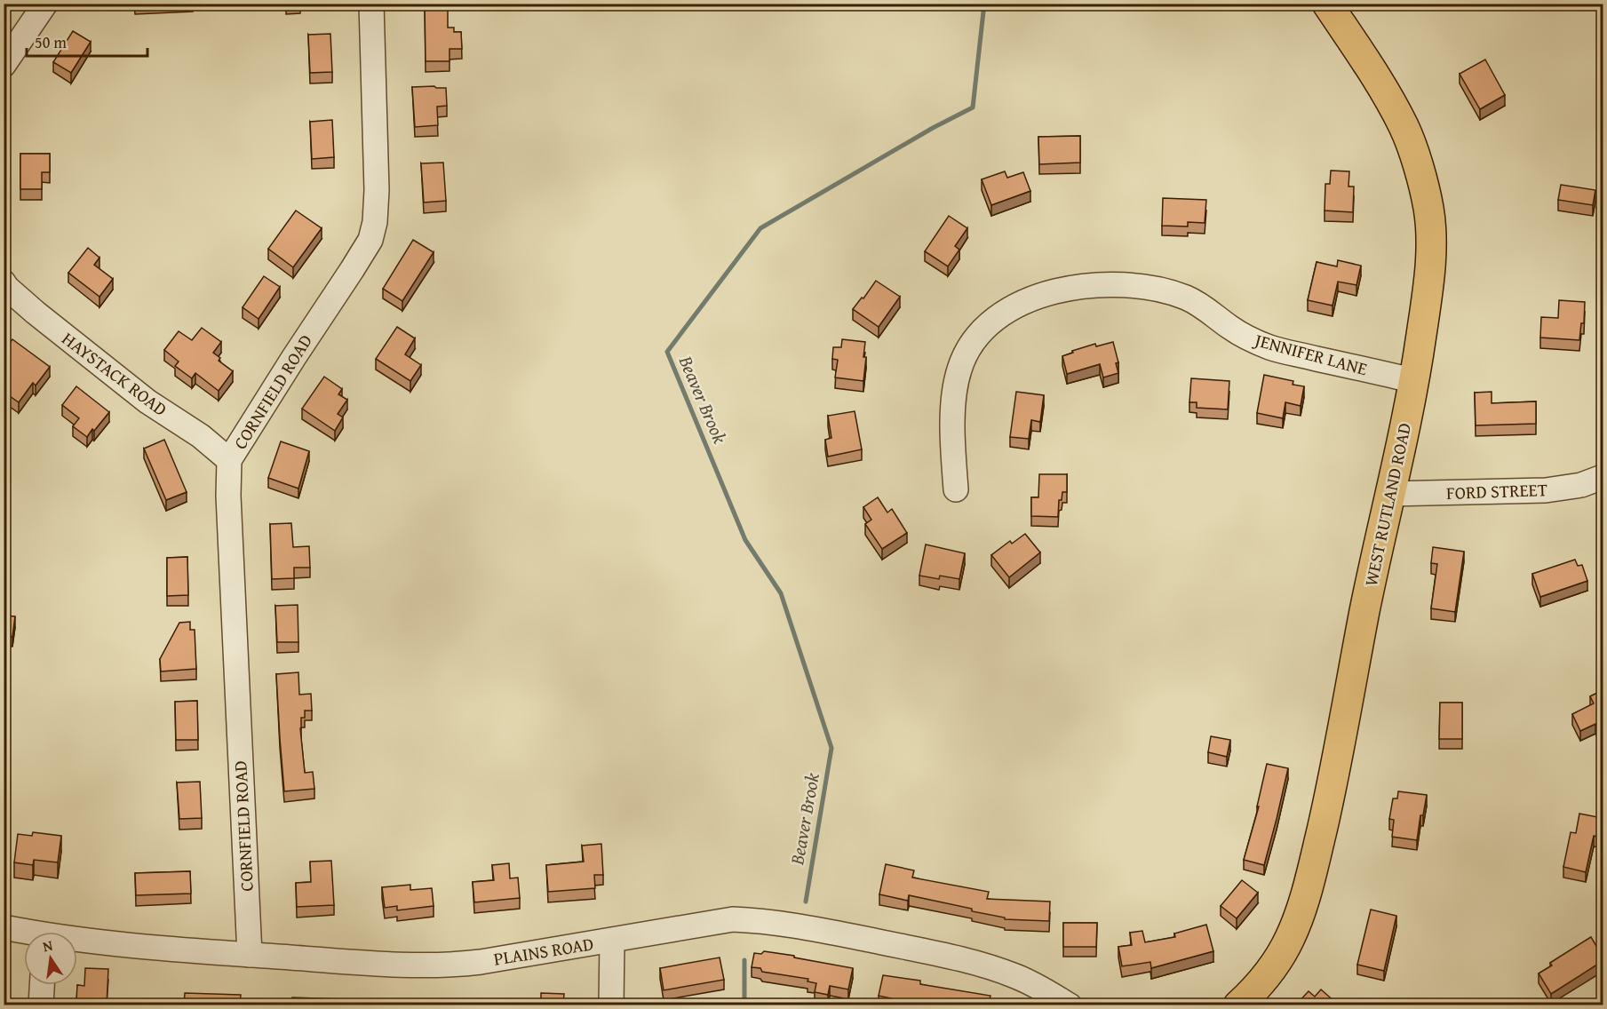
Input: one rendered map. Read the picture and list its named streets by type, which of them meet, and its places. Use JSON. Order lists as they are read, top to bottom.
{
  "streets": {
    "main road": ["WEST RUTLAND ROAD"],
    "street": [
      "JENNIFER LANE",
      "HAYSTACK ROAD",
      "CORNFIELD ROAD",
      "FORD STREET",
      "PLAINS ROAD"
    ]
  },
  "crossings": [
    ["JENNIFER LANE", "WEST RUTLAND ROAD"],
    ["HAYSTACK ROAD", "CORNFIELD ROAD"],
    ["CORNFIELD ROAD", "PLAINS ROAD"],
    ["FORD STREET", "WEST RUTLAND ROAD"]
  ],
  "water": ["Beaver Brook"],
  "scale_bar": "50 m",
  "north": "top"
}
